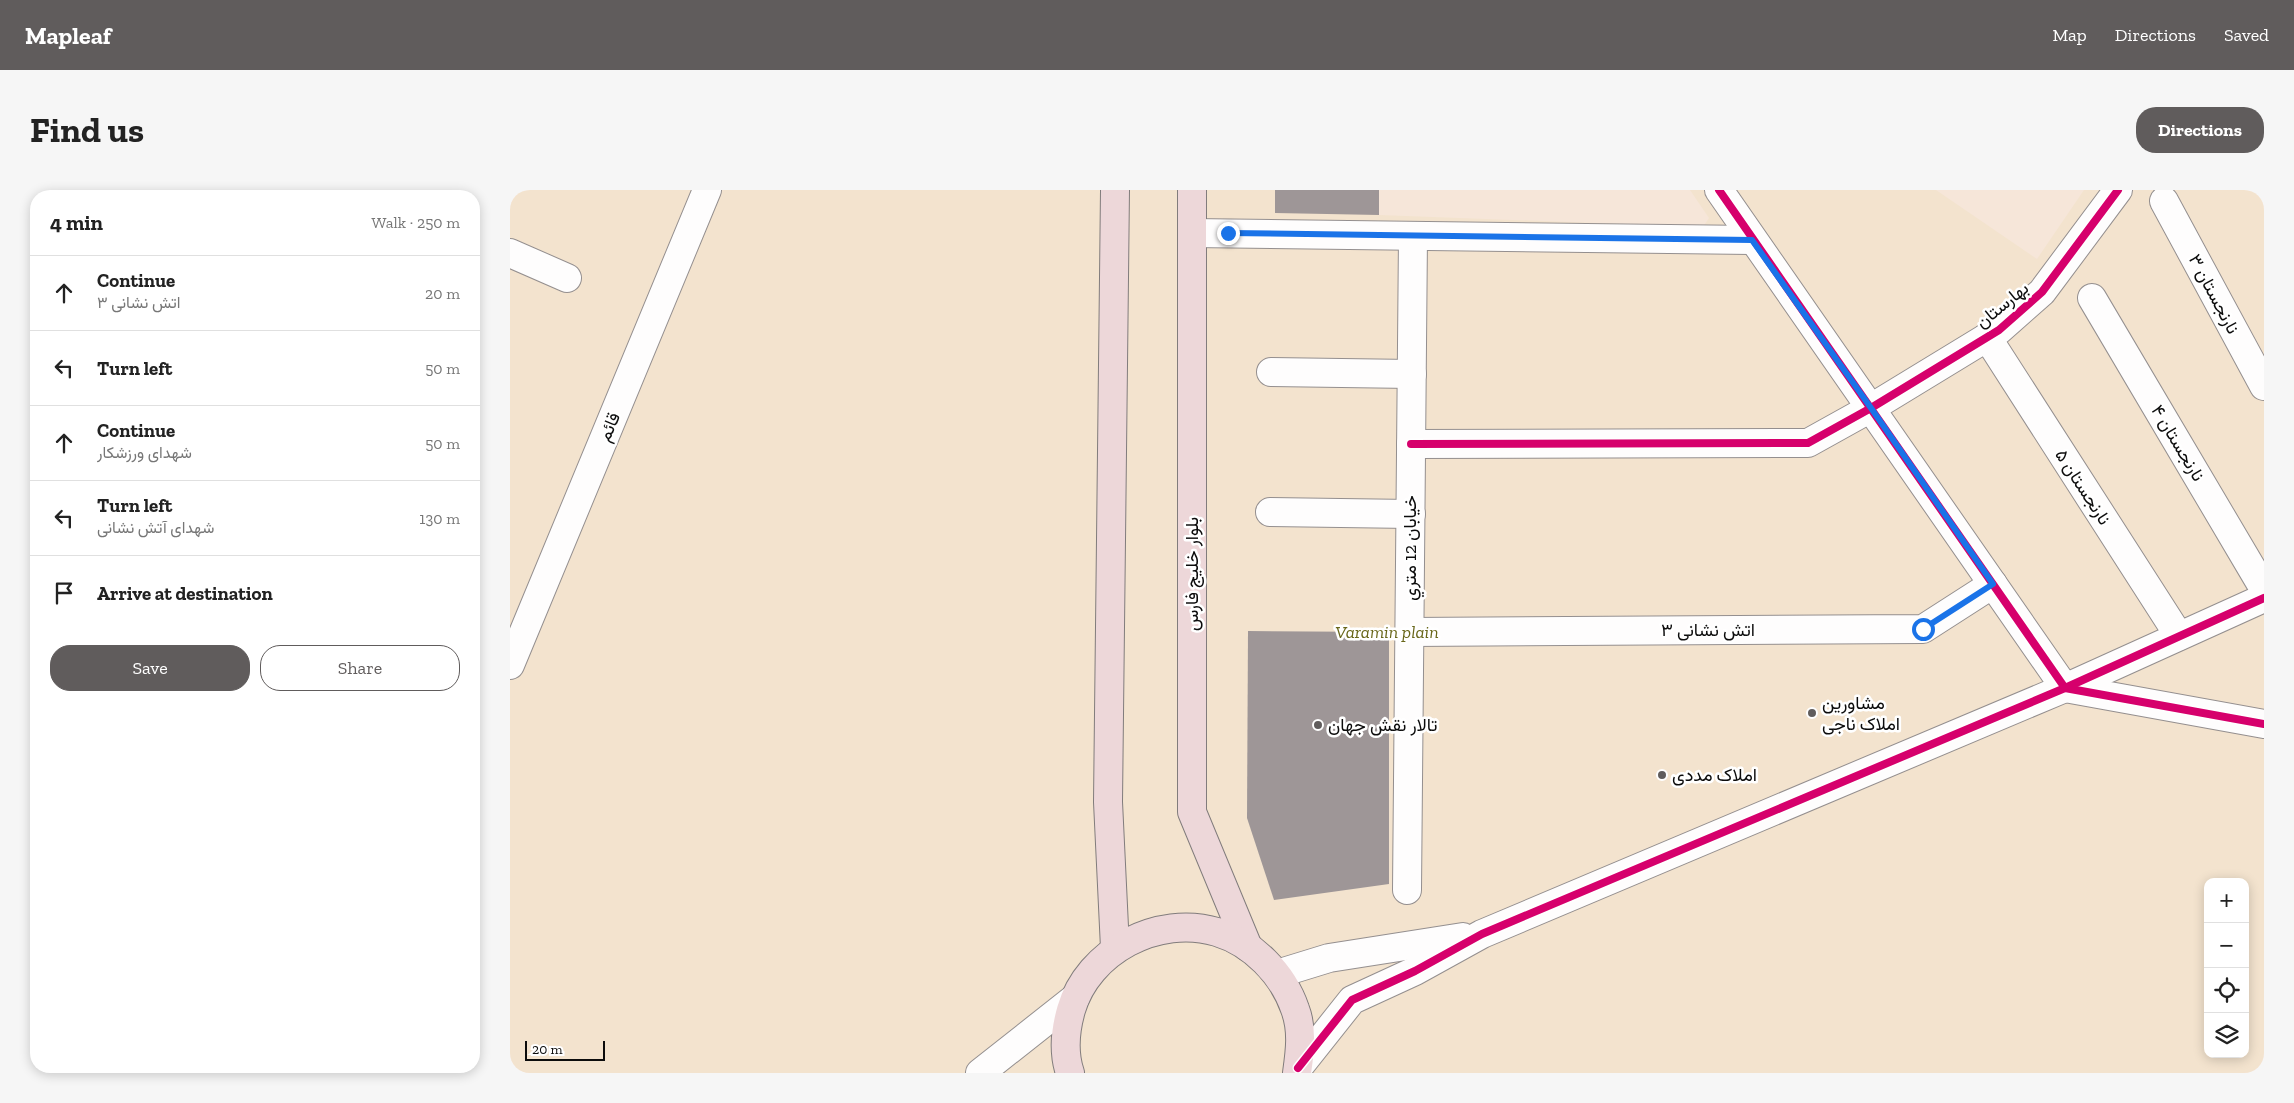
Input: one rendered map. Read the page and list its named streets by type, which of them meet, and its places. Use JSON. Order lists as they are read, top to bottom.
{
  "streets": {
    "main road": ["بلوار خلیج فارس"],
    "street": [
      "نارنجستان ۳",
      "بهارستان",
      "قائم",
      "نارنجستان ۴",
      "نارنجستان ۵",
      "خيابان 12 متري",
      "اتش نشانی ۳"
    ]
  },
  "crossings": [
    ["بهارستان", "نارنجستان ۵"],
    ["بهارستان", "خيابان 12 متري"],
    ["خيابان 12 متري", "اتش نشانی ۳"]
  ],
  "parks": ["Varamin plain"],
  "places": ["مشاورین املاک ناجی", "تالار نقش جهان", "املاک مددی"],
  "scale_bar": "20 m",
  "page": {
    "header": "Mapleaf",
    "nav": ["Map", "Directions", "Saved"],
    "buttons": [
      "Directions",
      ["Save", "Share"]
    ],
    "title": "Find us",
    "heading": ["4 min", "Walk · 250 m"],
    "list": [
      ["Continue", "اتش نشانی ۳", "20 m"],
      ["Turn left", "50 m"],
      ["Continue", "شهدای ورزشکار", "50 m"],
      ["Turn left", "شهدای آتش نشانی", "130 m"],
      "Arrive at destination"
    ],
    "map_buttons": ["+", "−"],
    "scale": "20 m"
  }
}
